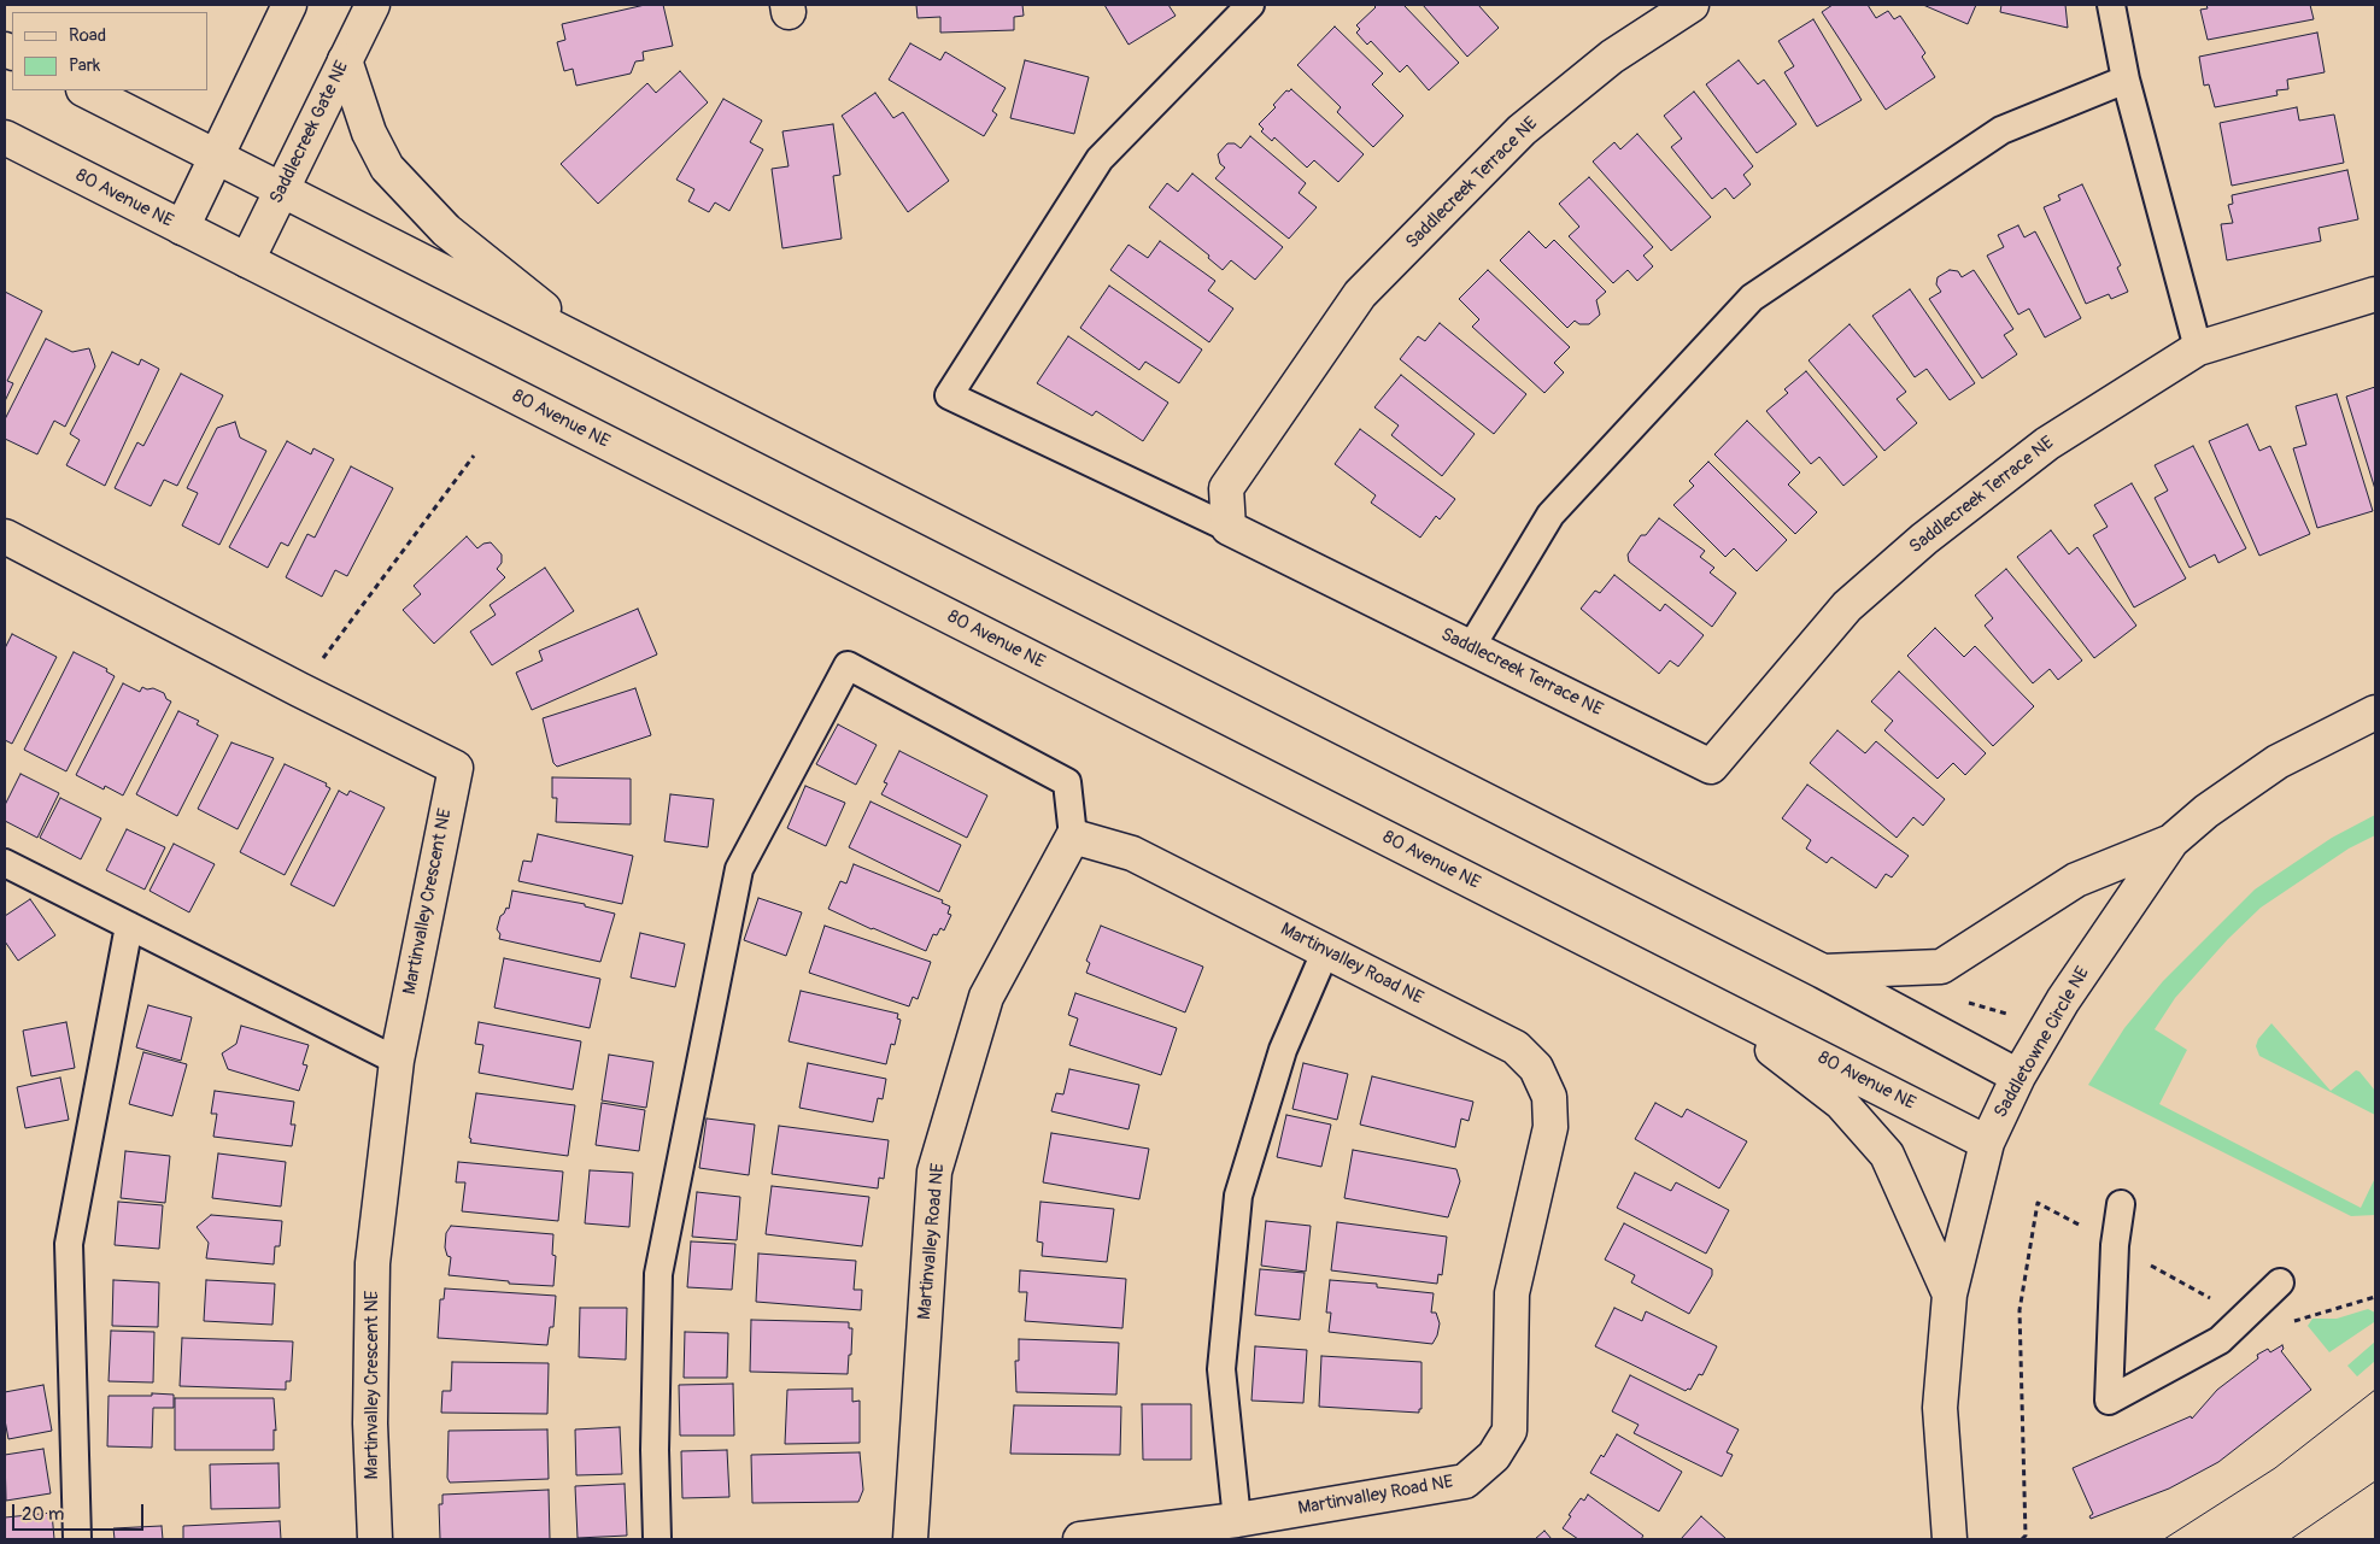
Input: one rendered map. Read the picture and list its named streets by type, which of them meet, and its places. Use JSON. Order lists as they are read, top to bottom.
{
  "streets": {
    "main road": [
      "Saddlecreek Gate NE",
      "Saddlecreek Terrace NE",
      "80 Avenue NE",
      "Martinvalley Crescent NE",
      "Martinvalley Road NE",
      "Saddletowne Circle NE"
    ]
  },
  "crossings": [
    ["Saddlecreek Gate NE", "80 Avenue NE"],
    ["80 Avenue NE", "Saddletowne Circle NE"]
  ],
  "legend": ["Road", "Park"],
  "scale_bar": "20 m"
}
